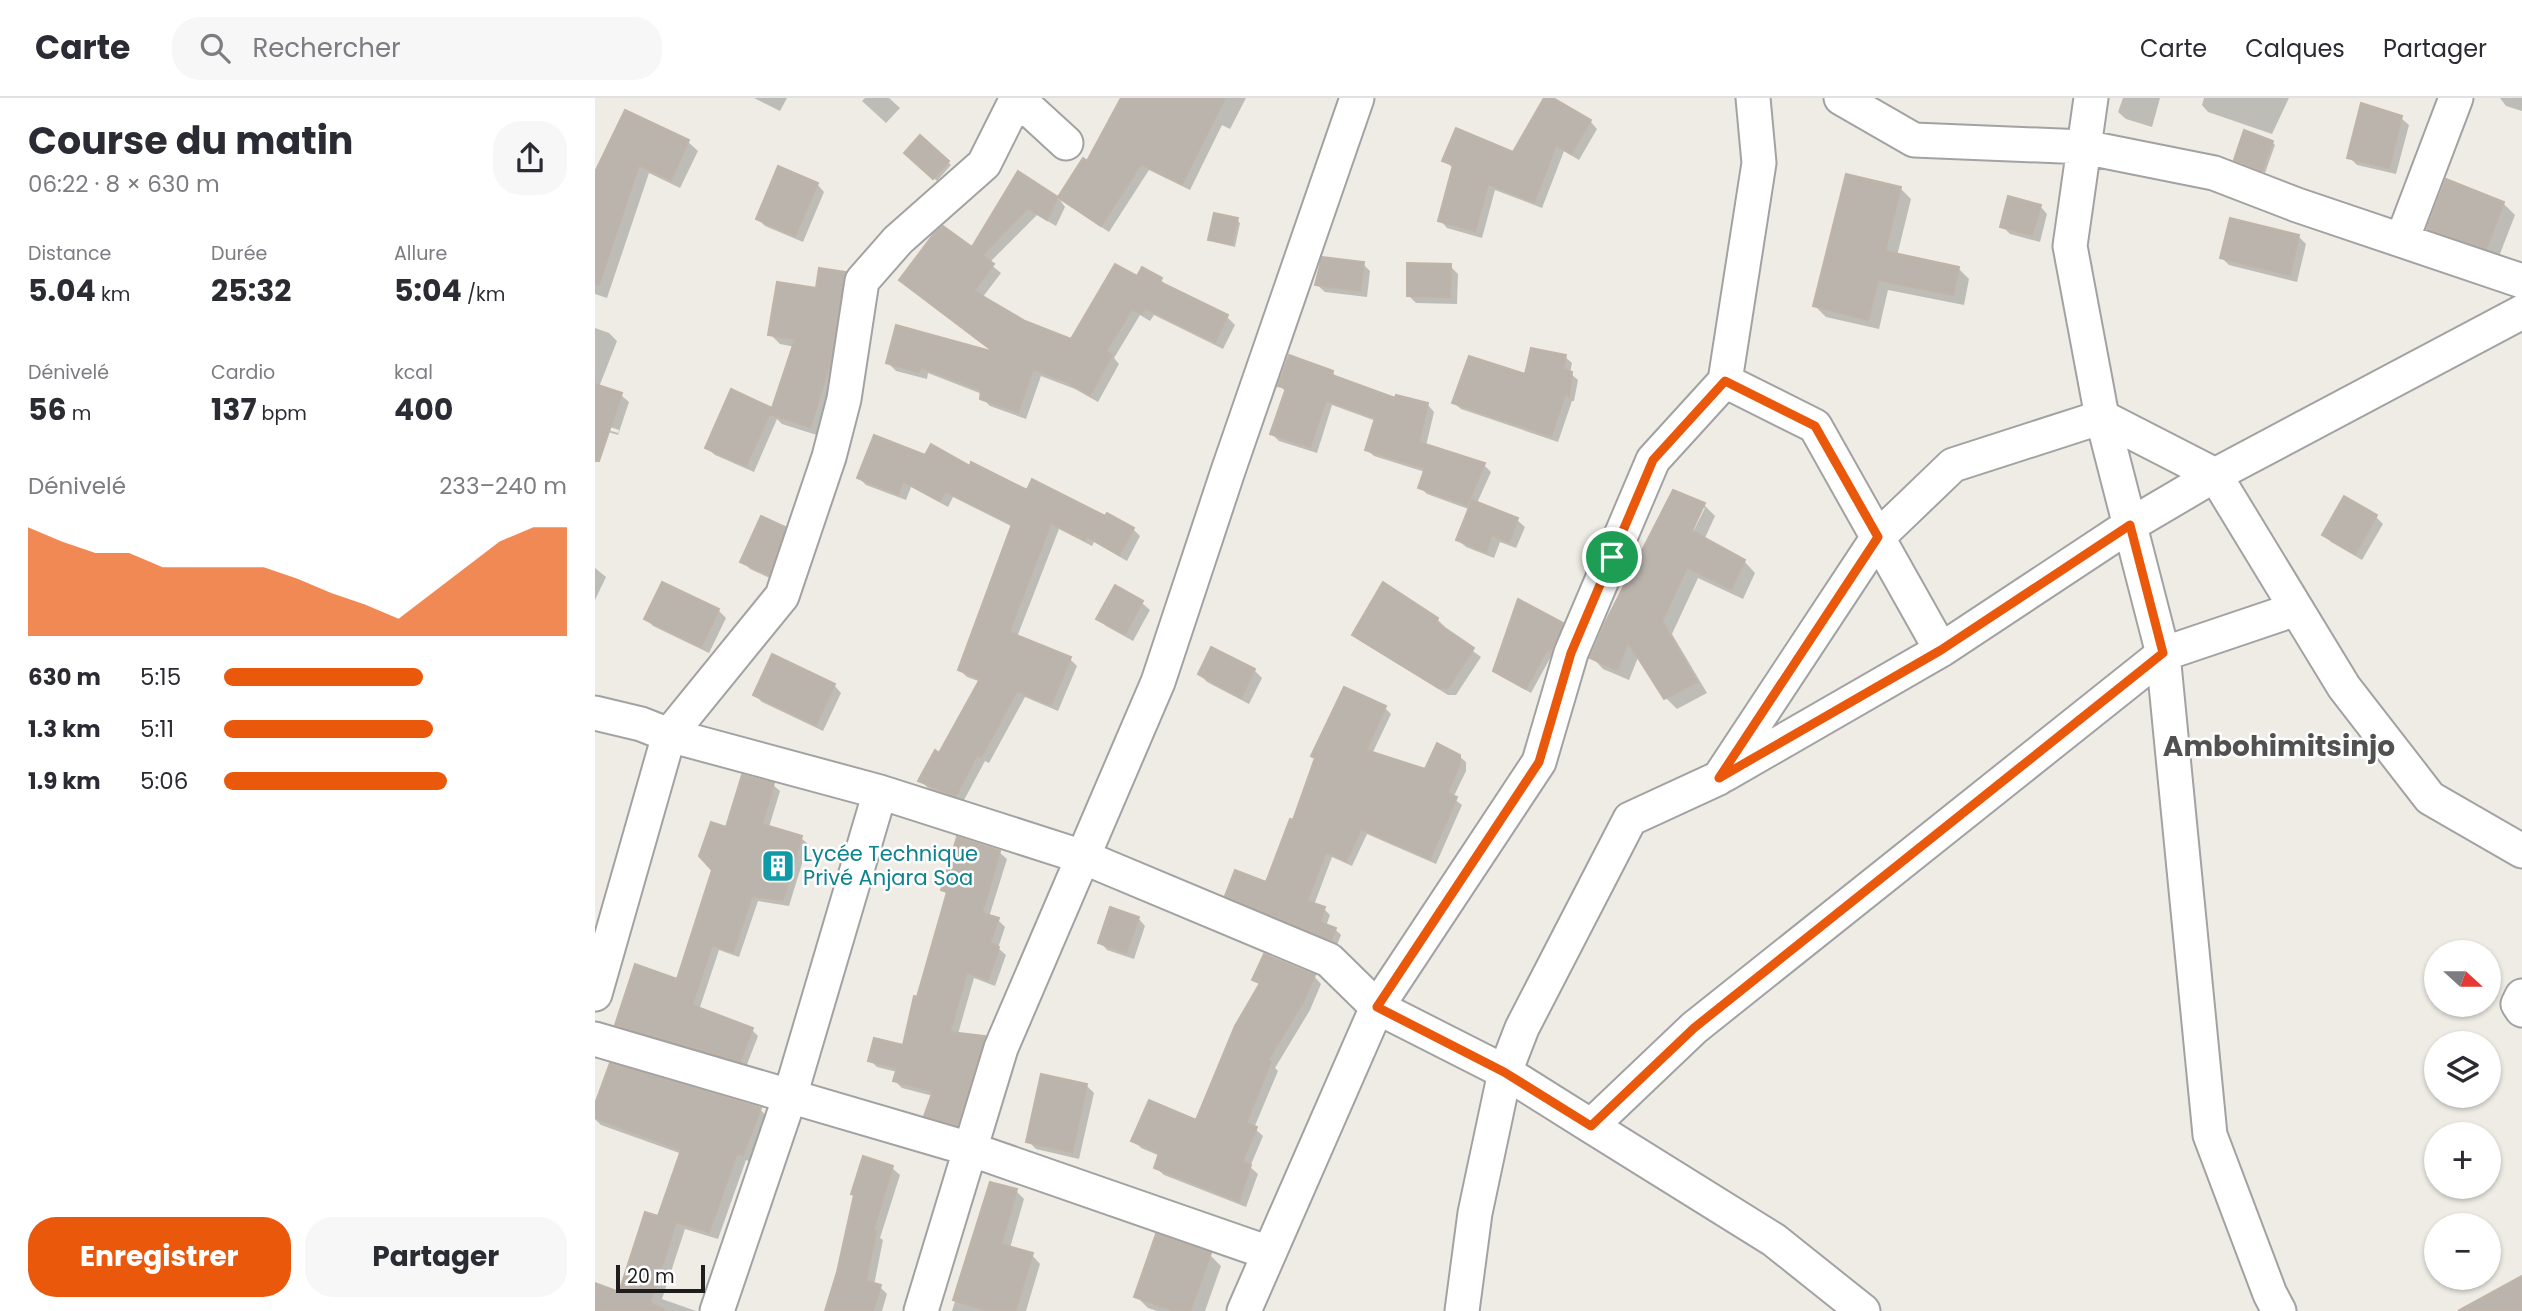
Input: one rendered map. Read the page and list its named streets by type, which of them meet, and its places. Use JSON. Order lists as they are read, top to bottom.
{
  "districts": ["Ambohimitsinjo"],
  "places": {
    "building": ["Lycée Technique Privé Anjara Soa"]
  },
  "scale_bar": "20 m",
  "north": "right",
  "page": {
    "header": "Carte",
    "search": "Rechercher",
    "nav": ["Carte", "Calques", "Partager"],
    "heading": ["Course du matin", "06:22 · 8 × 630 m"],
    "stats": [
      ["Distance", "5.04 km"],
      ["Durée", "25:32"],
      ["Allure", "5:04 /km"],
      ["Dénivelé", "56 m"],
      ["Cardio", "137 bpm"],
      ["kcal", "400"]
    ],
    "chart": ["Dénivelé", "233–240 m"],
    "list": [
      {
        "name": "630 m",
        "note": "5:15"
      },
      {
        "name": "1.3 km",
        "note": "5:11"
      },
      {
        "name": "1.9 km",
        "note": "5:06"
      }
    ],
    "map_buttons": ["+", "−"],
    "buttons": ["Enregistrer", "Partager"],
    "scale": "20 m"
  }
}
